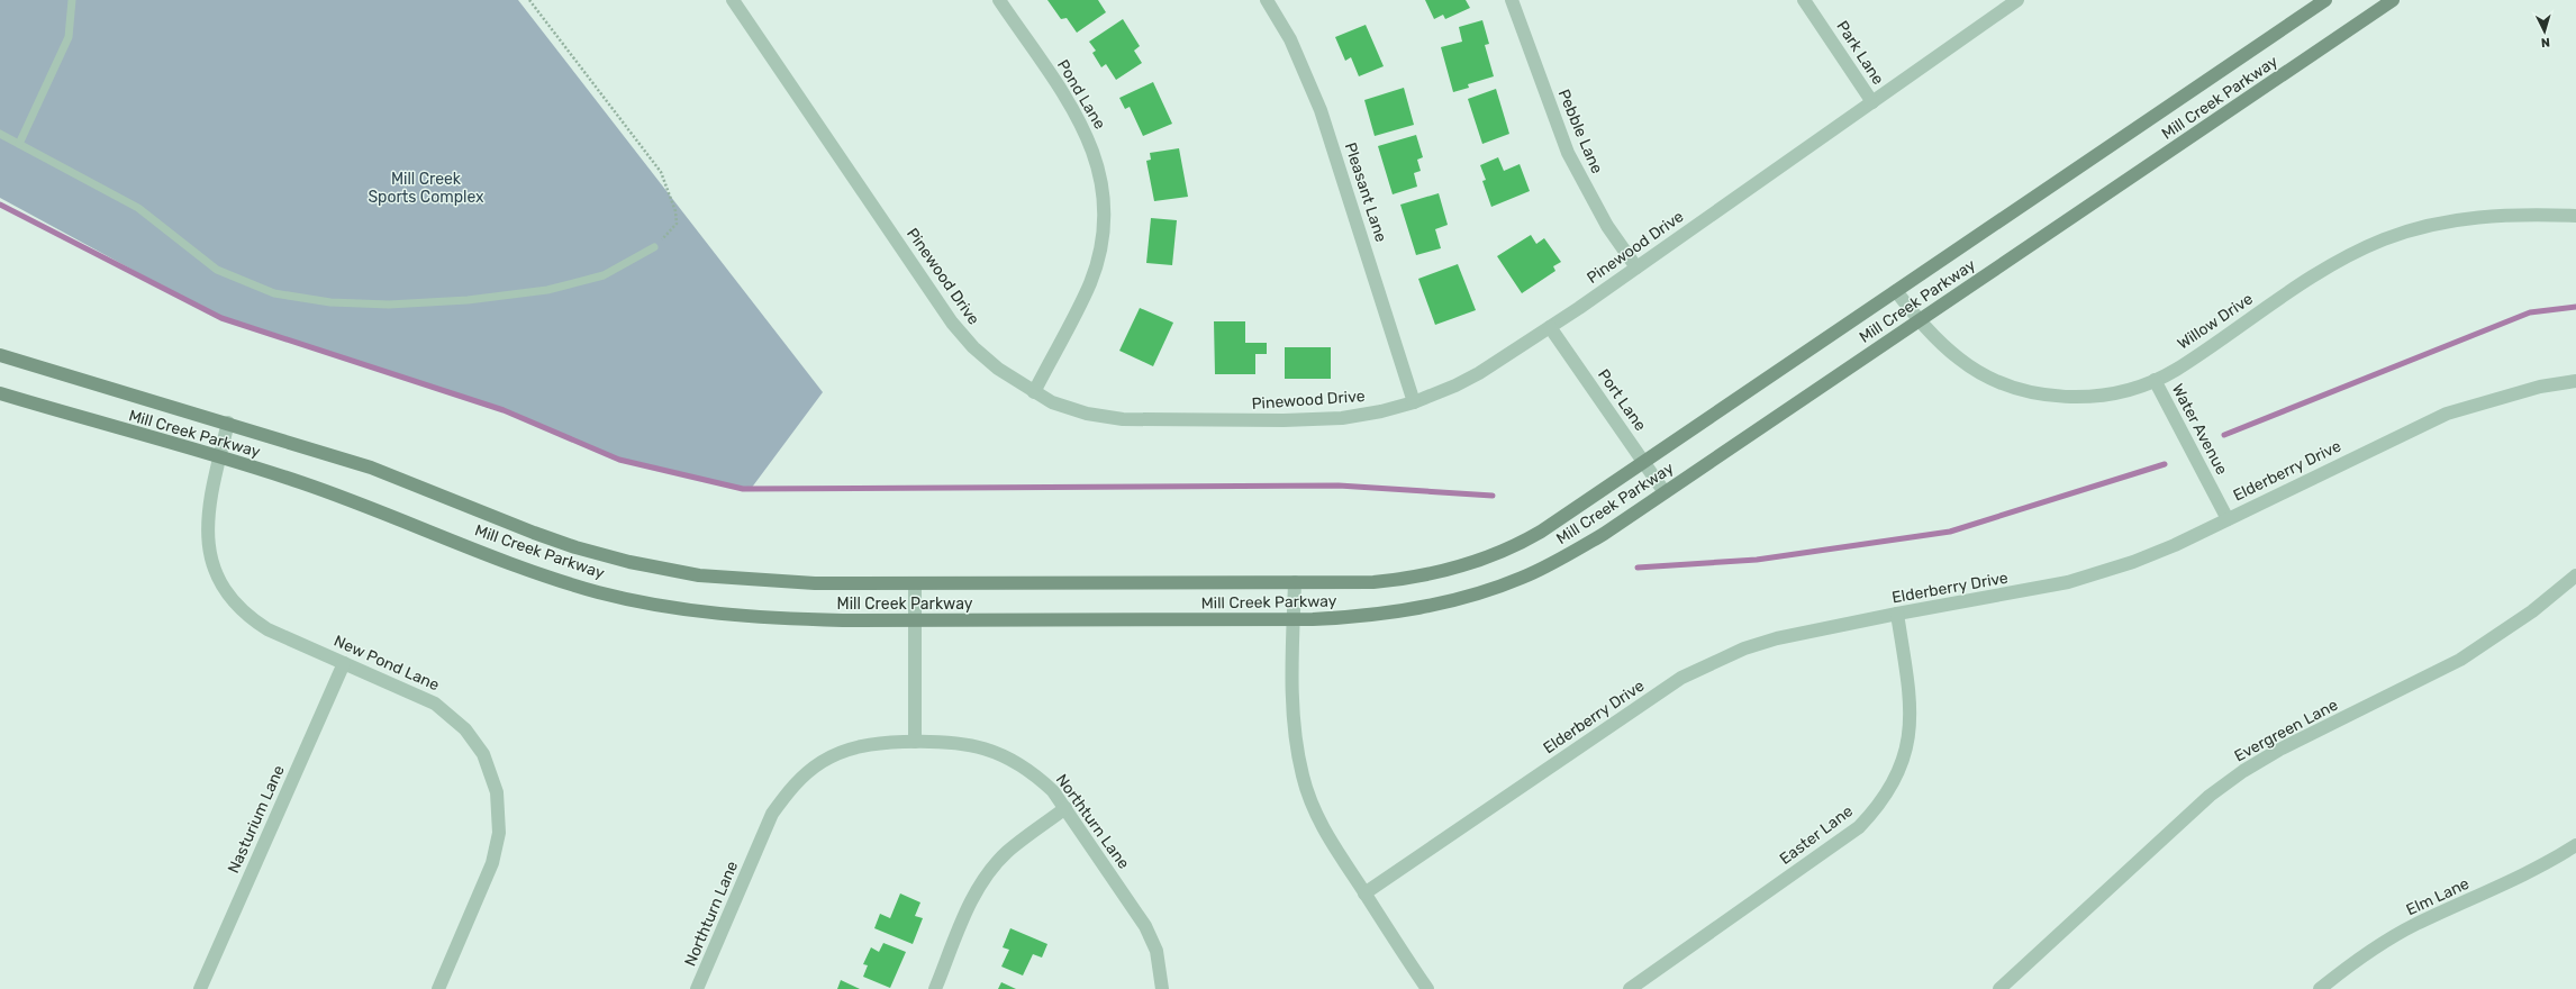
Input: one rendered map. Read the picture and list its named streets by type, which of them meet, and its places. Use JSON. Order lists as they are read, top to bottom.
{
  "streets": {
    "main road": ["Mill Creek Parkway"],
    "street": [
      "Park Lane",
      "Pond Lane",
      "Pebble Lane",
      "Pleasant Lane",
      "Pinewood Drive",
      "Willow Drive",
      "Port Lane",
      "Water Avenue",
      "Elderberry Drive",
      "New Pond Lane",
      "Evergreen Lane",
      "Nasturium Lane",
      "Northturn Lane",
      "Easter Lane",
      "Elm Lane"
    ]
  },
  "crossings": [
    ["Park Lane", "Pinewood Drive"],
    ["Pond Lane", "Pinewood Drive"],
    ["Mill Creek Parkway", "Willow Drive"],
    ["Mill Creek Parkway", "Port Lane"],
    ["Mill Creek Parkway", "New Pond Lane"],
    ["Pebble Lane", "Pinewood Drive"],
    ["Pleasant Lane", "Pinewood Drive"],
    ["Pinewood Drive", "Port Lane"],
    ["Willow Drive", "Water Avenue"],
    ["Water Avenue", "Elderberry Drive"],
    ["Elderberry Drive", "Easter Lane"],
    ["New Pond Lane", "Nasturium Lane"]
  ],
  "parks": ["Mill Creek Sports Complex"],
  "north": "bottom"
}
